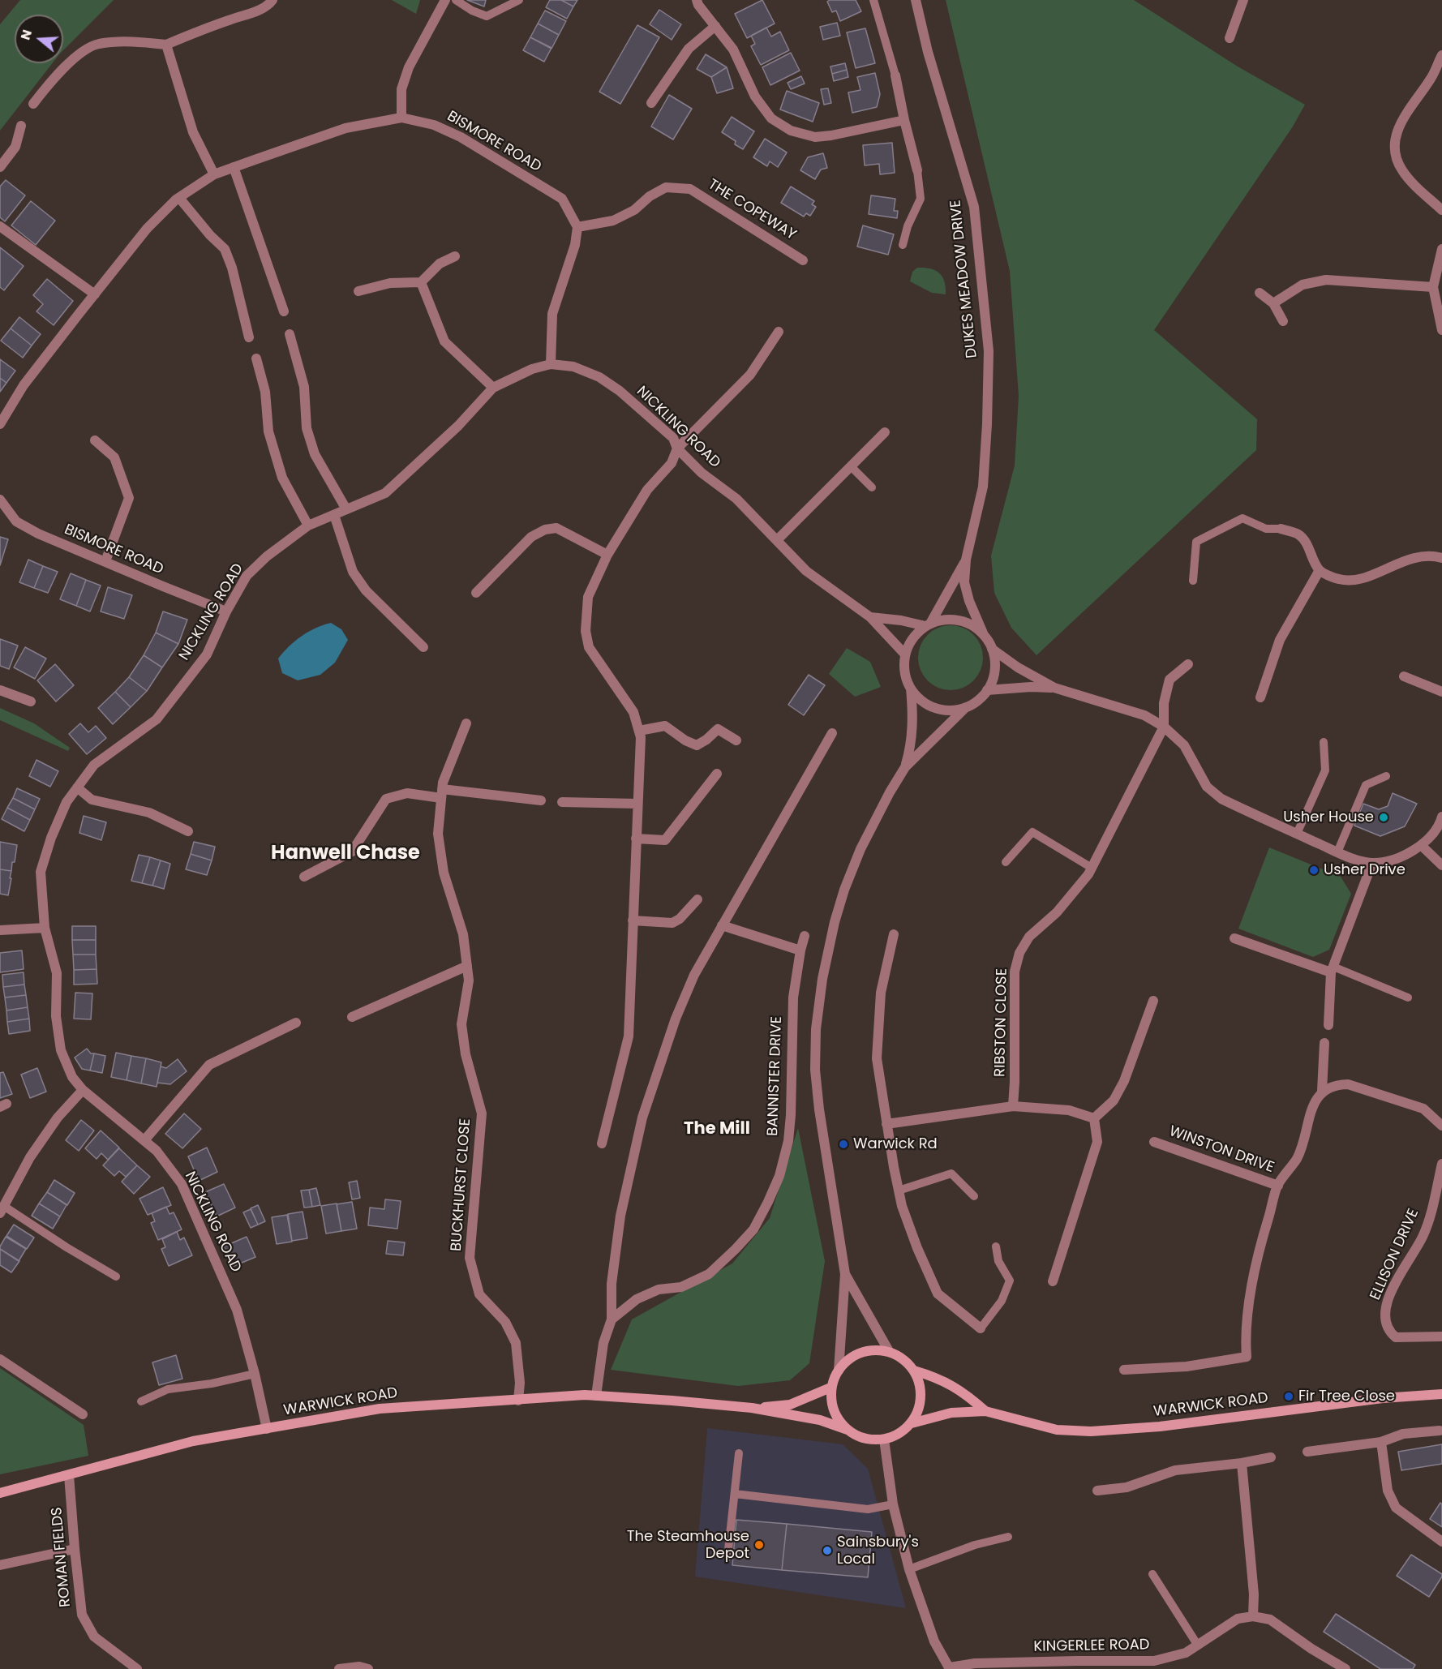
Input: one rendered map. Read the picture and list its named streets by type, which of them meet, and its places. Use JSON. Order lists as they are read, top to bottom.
{
  "streets": {
    "main road": ["WARWICK ROAD"],
    "street": [
      "BISMORE ROAD",
      "THE COPEWAY",
      "DUKES MEADOW DRIVE",
      "NICKLING ROAD",
      "RIBSTON CLOSE",
      "BANNISTER DRIVE",
      "WINSTON DRIVE",
      "BUCKHURST CLOSE",
      "ELLISON DRIVE",
      "ROMAN FIELDS",
      "KINGERLEE ROAD"
    ]
  },
  "crossings": [
    ["BISMORE ROAD", "THE COPEWAY"],
    ["BISMORE ROAD", "NICKLING ROAD"],
    ["DUKES MEADOW DRIVE", "NICKLING ROAD"],
    ["NICKLING ROAD", "WARWICK ROAD"],
    ["BUCKHURST CLOSE", "WARWICK ROAD"],
    ["WARWICK ROAD", "ROMAN FIELDS"]
  ],
  "districts": ["Hanwell Chase", "The Mill"],
  "places": [
    "Usher House",
    "Usher Drive",
    "Warwick Rd",
    "Fir Tree Close",
    "The Steamhouse Depot",
    "Sainsbury's Local"
  ],
  "north": "left"
}
